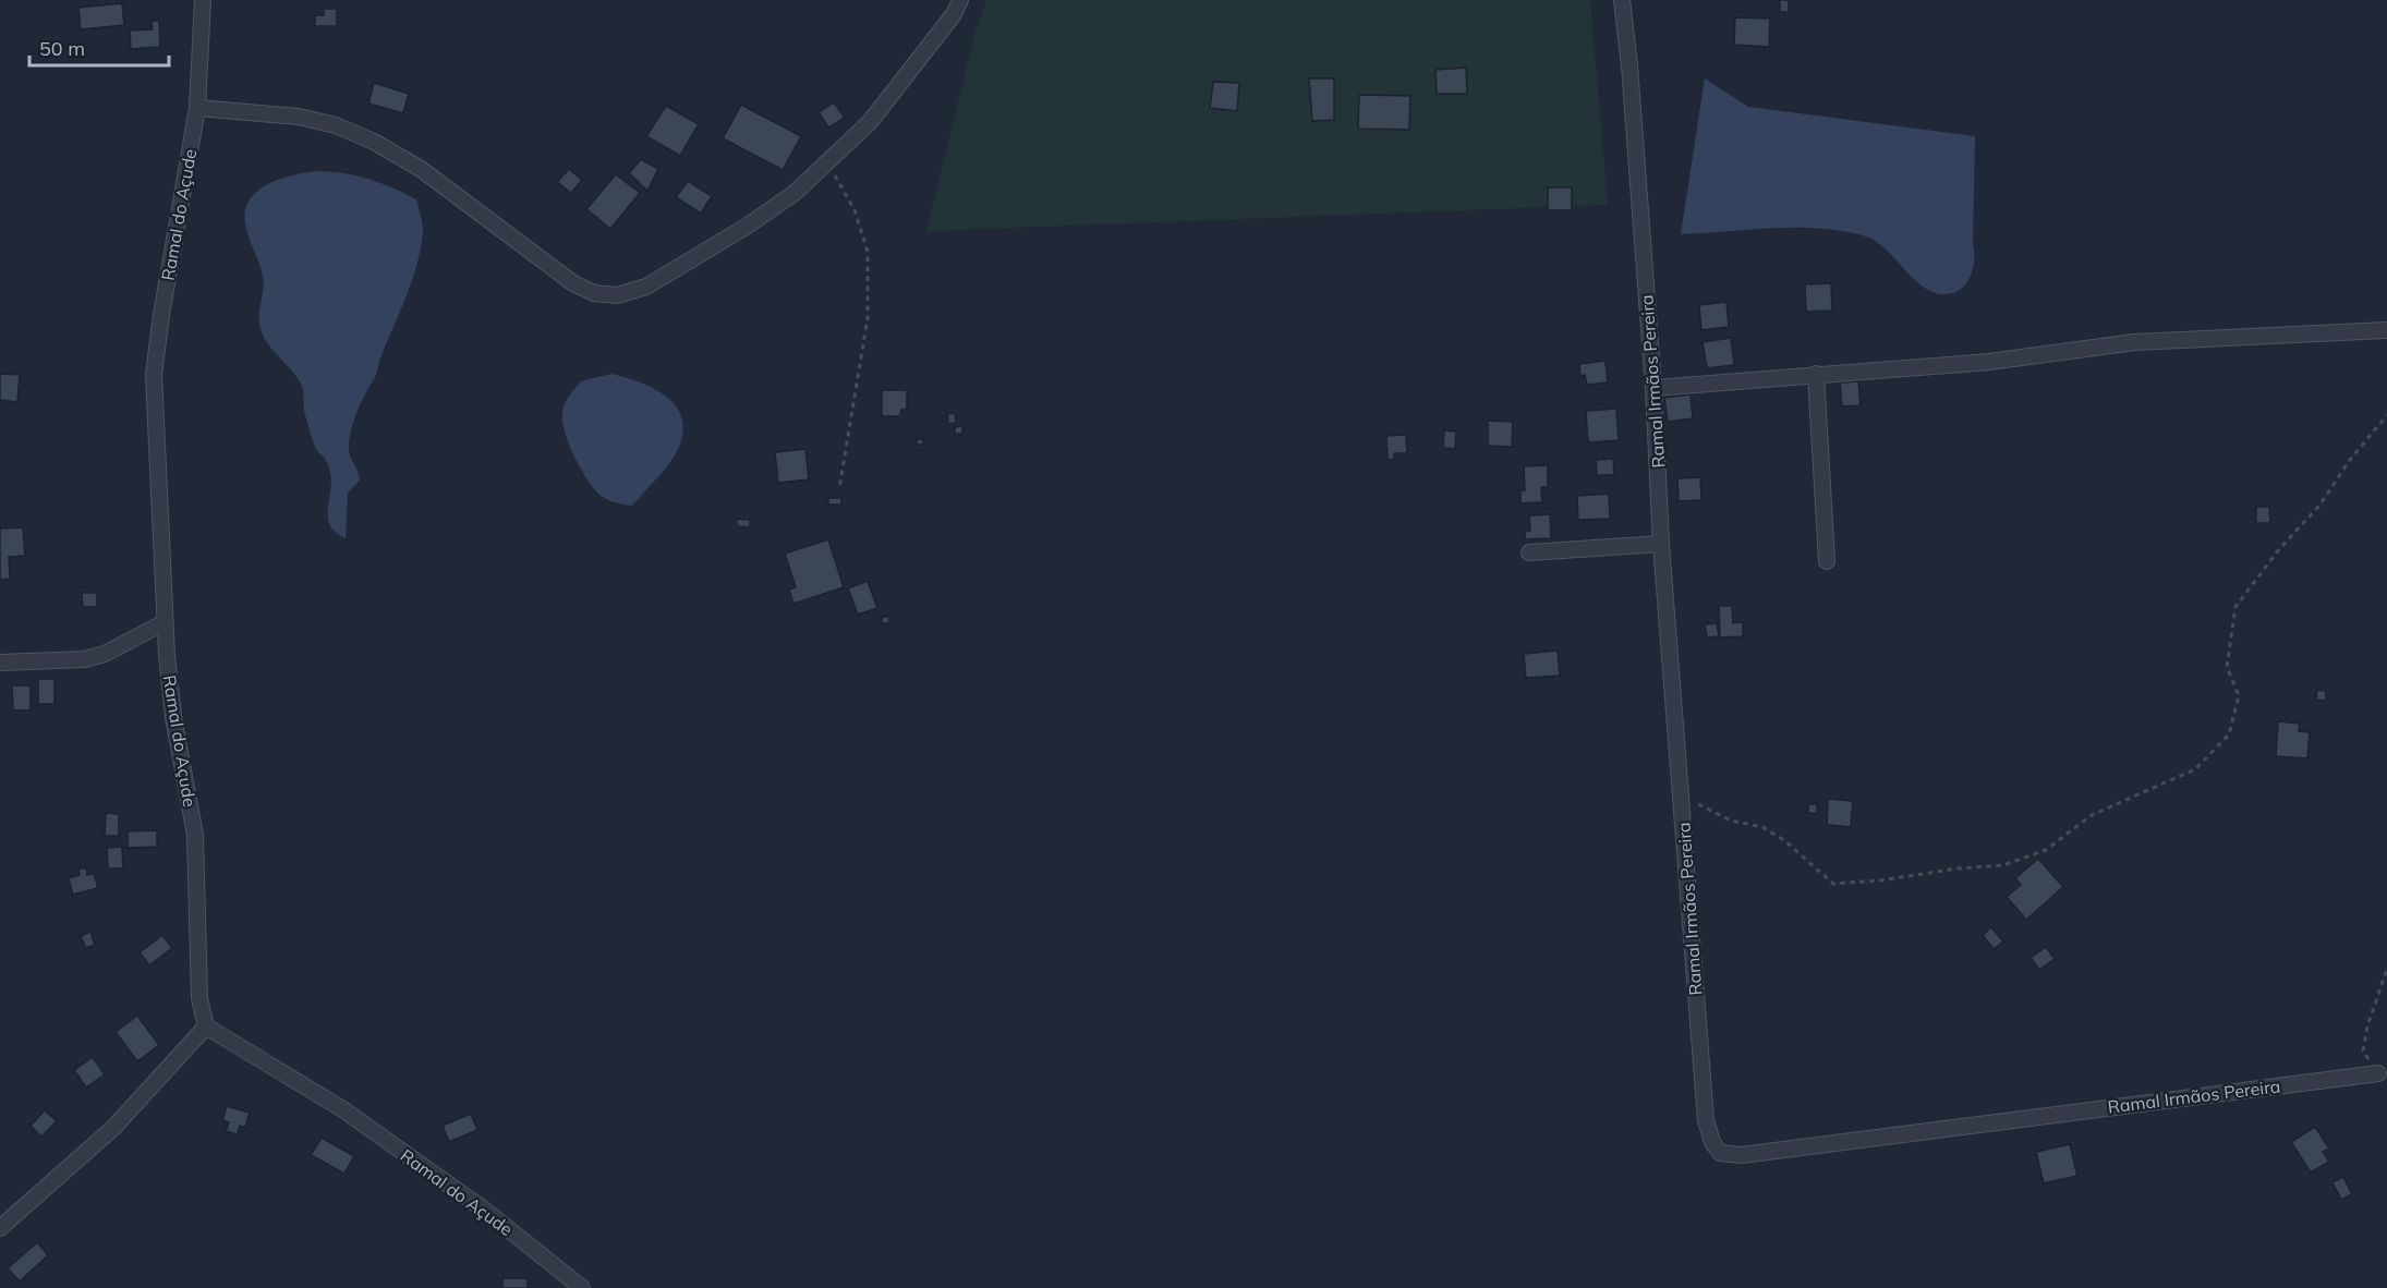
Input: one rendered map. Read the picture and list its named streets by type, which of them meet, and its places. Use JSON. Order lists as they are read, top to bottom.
{
  "streets": {
    "street": ["Ramal do Açude", "Ramal Irmãos Pereira"]
  },
  "scale_bar": "50 m"
}
